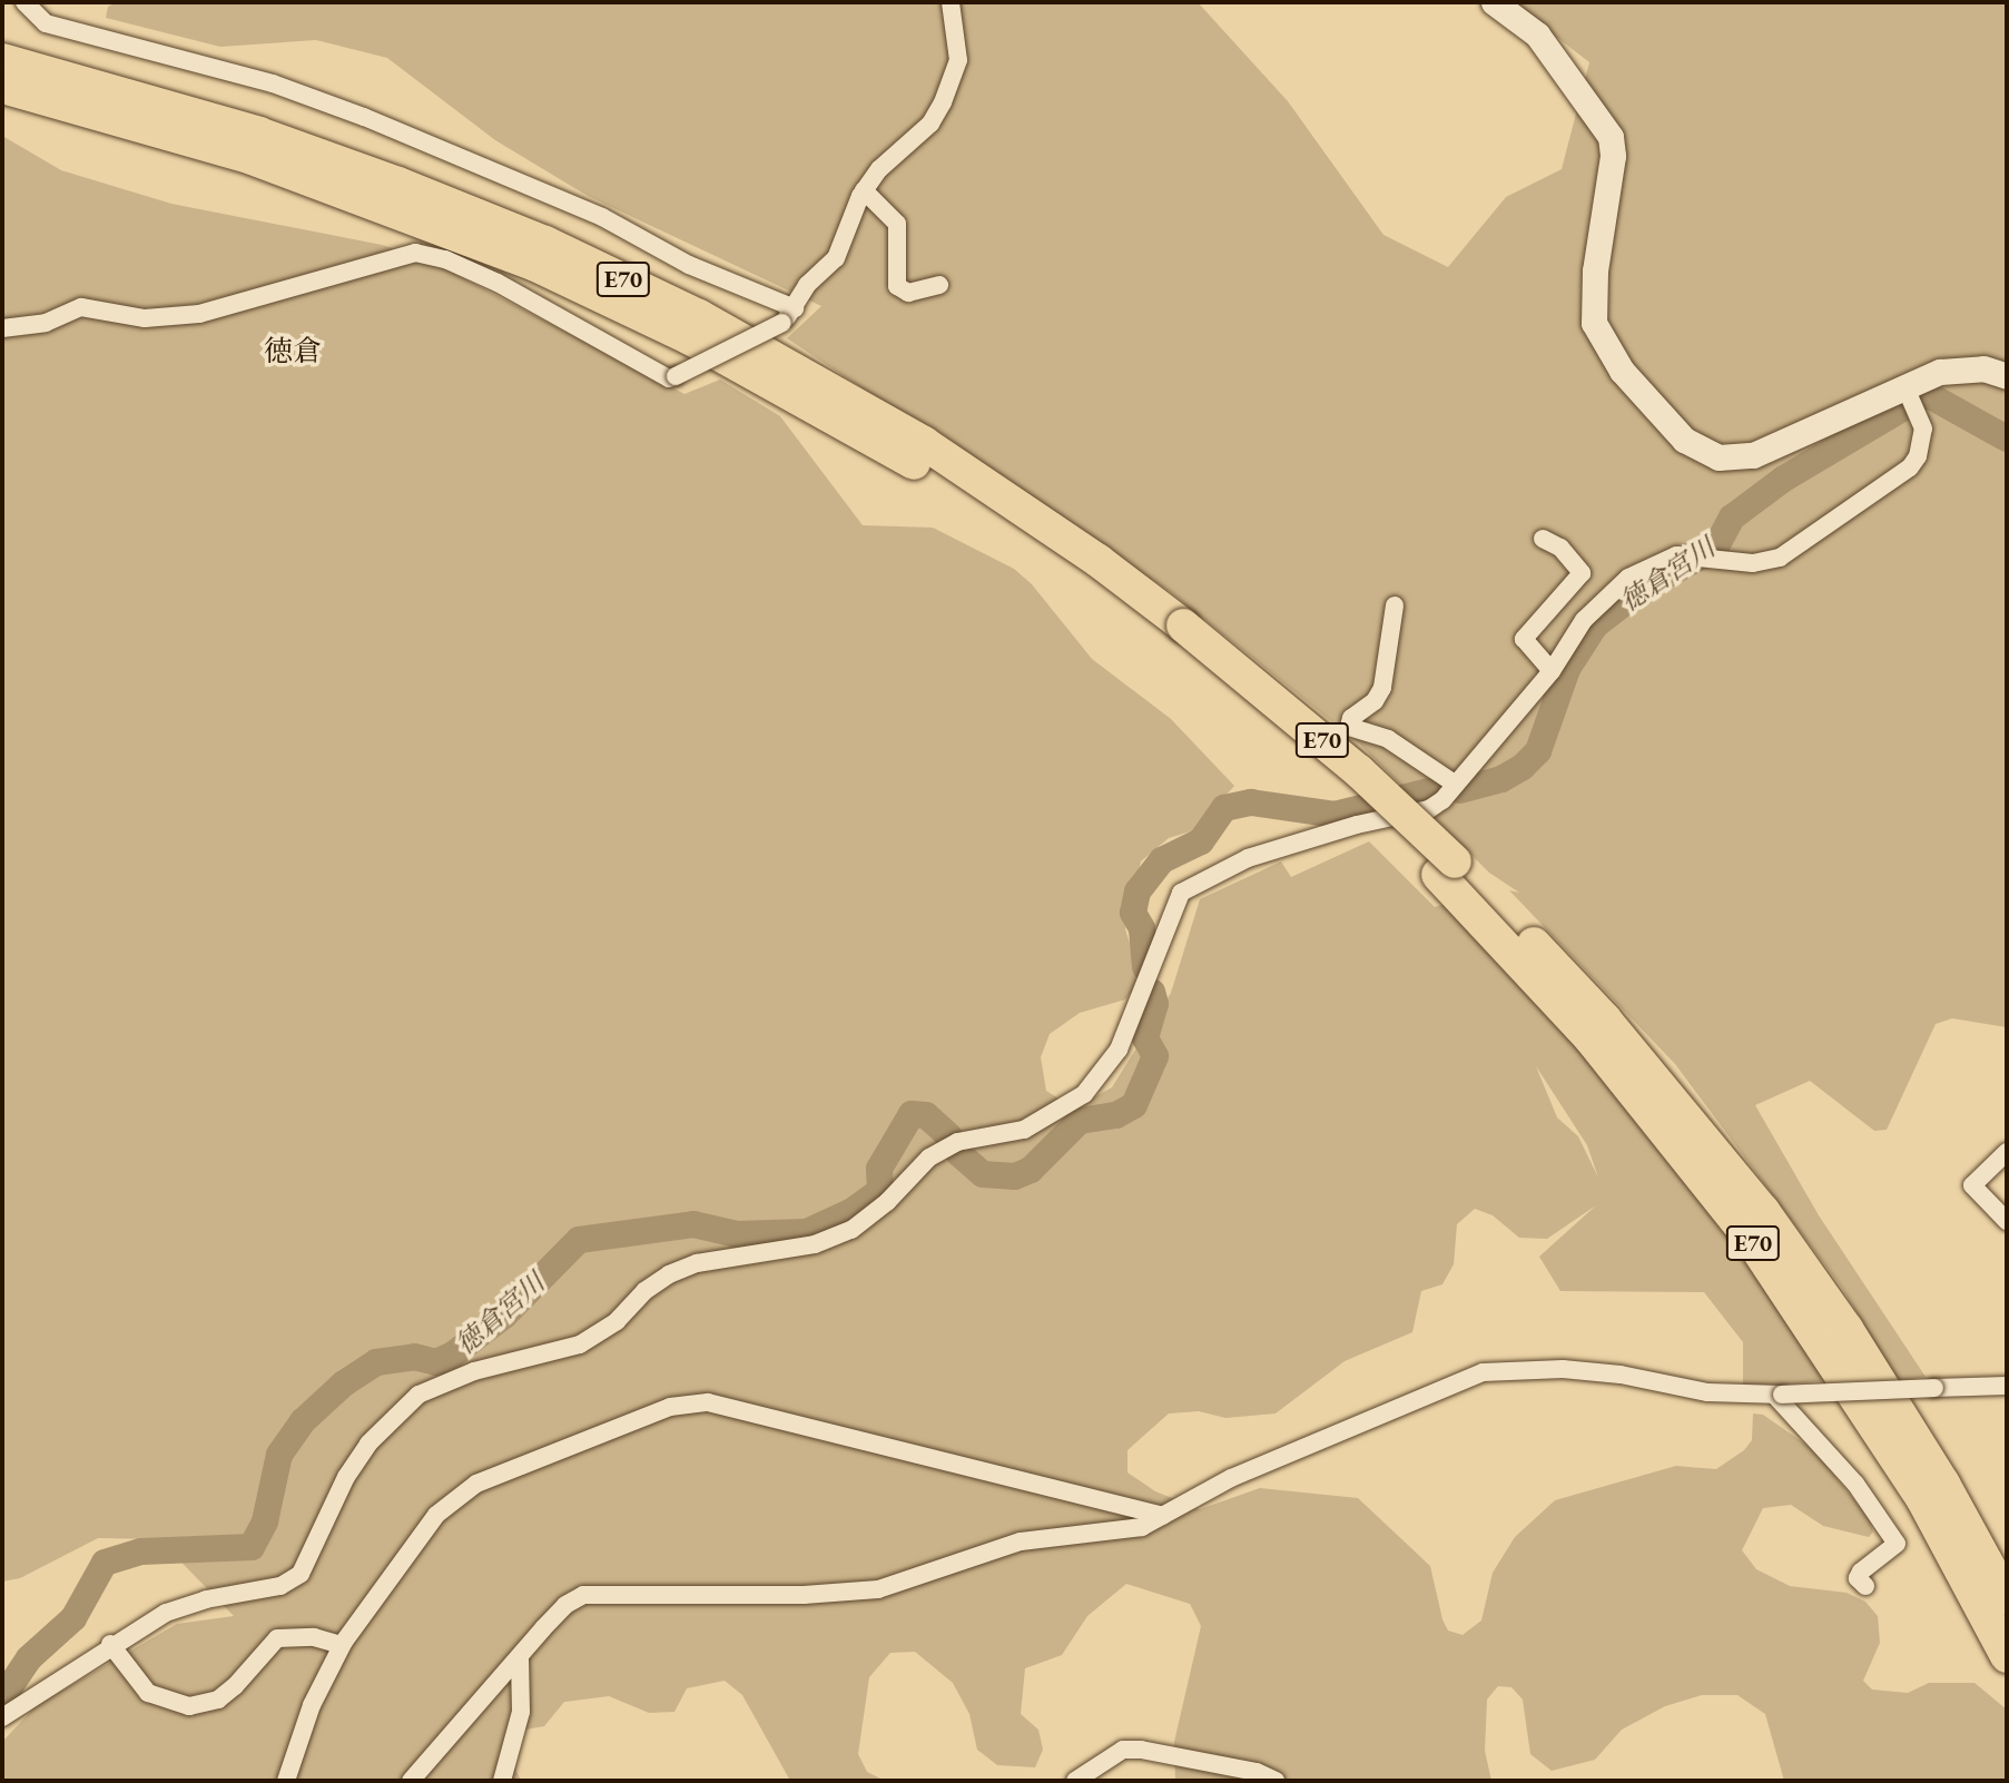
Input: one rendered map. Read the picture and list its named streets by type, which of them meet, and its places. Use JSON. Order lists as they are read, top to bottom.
{
  "streets": {
    "highway": ["E70"]
  },
  "districts": ["徳倉"],
  "water": ["徳倉宮川"]
}
